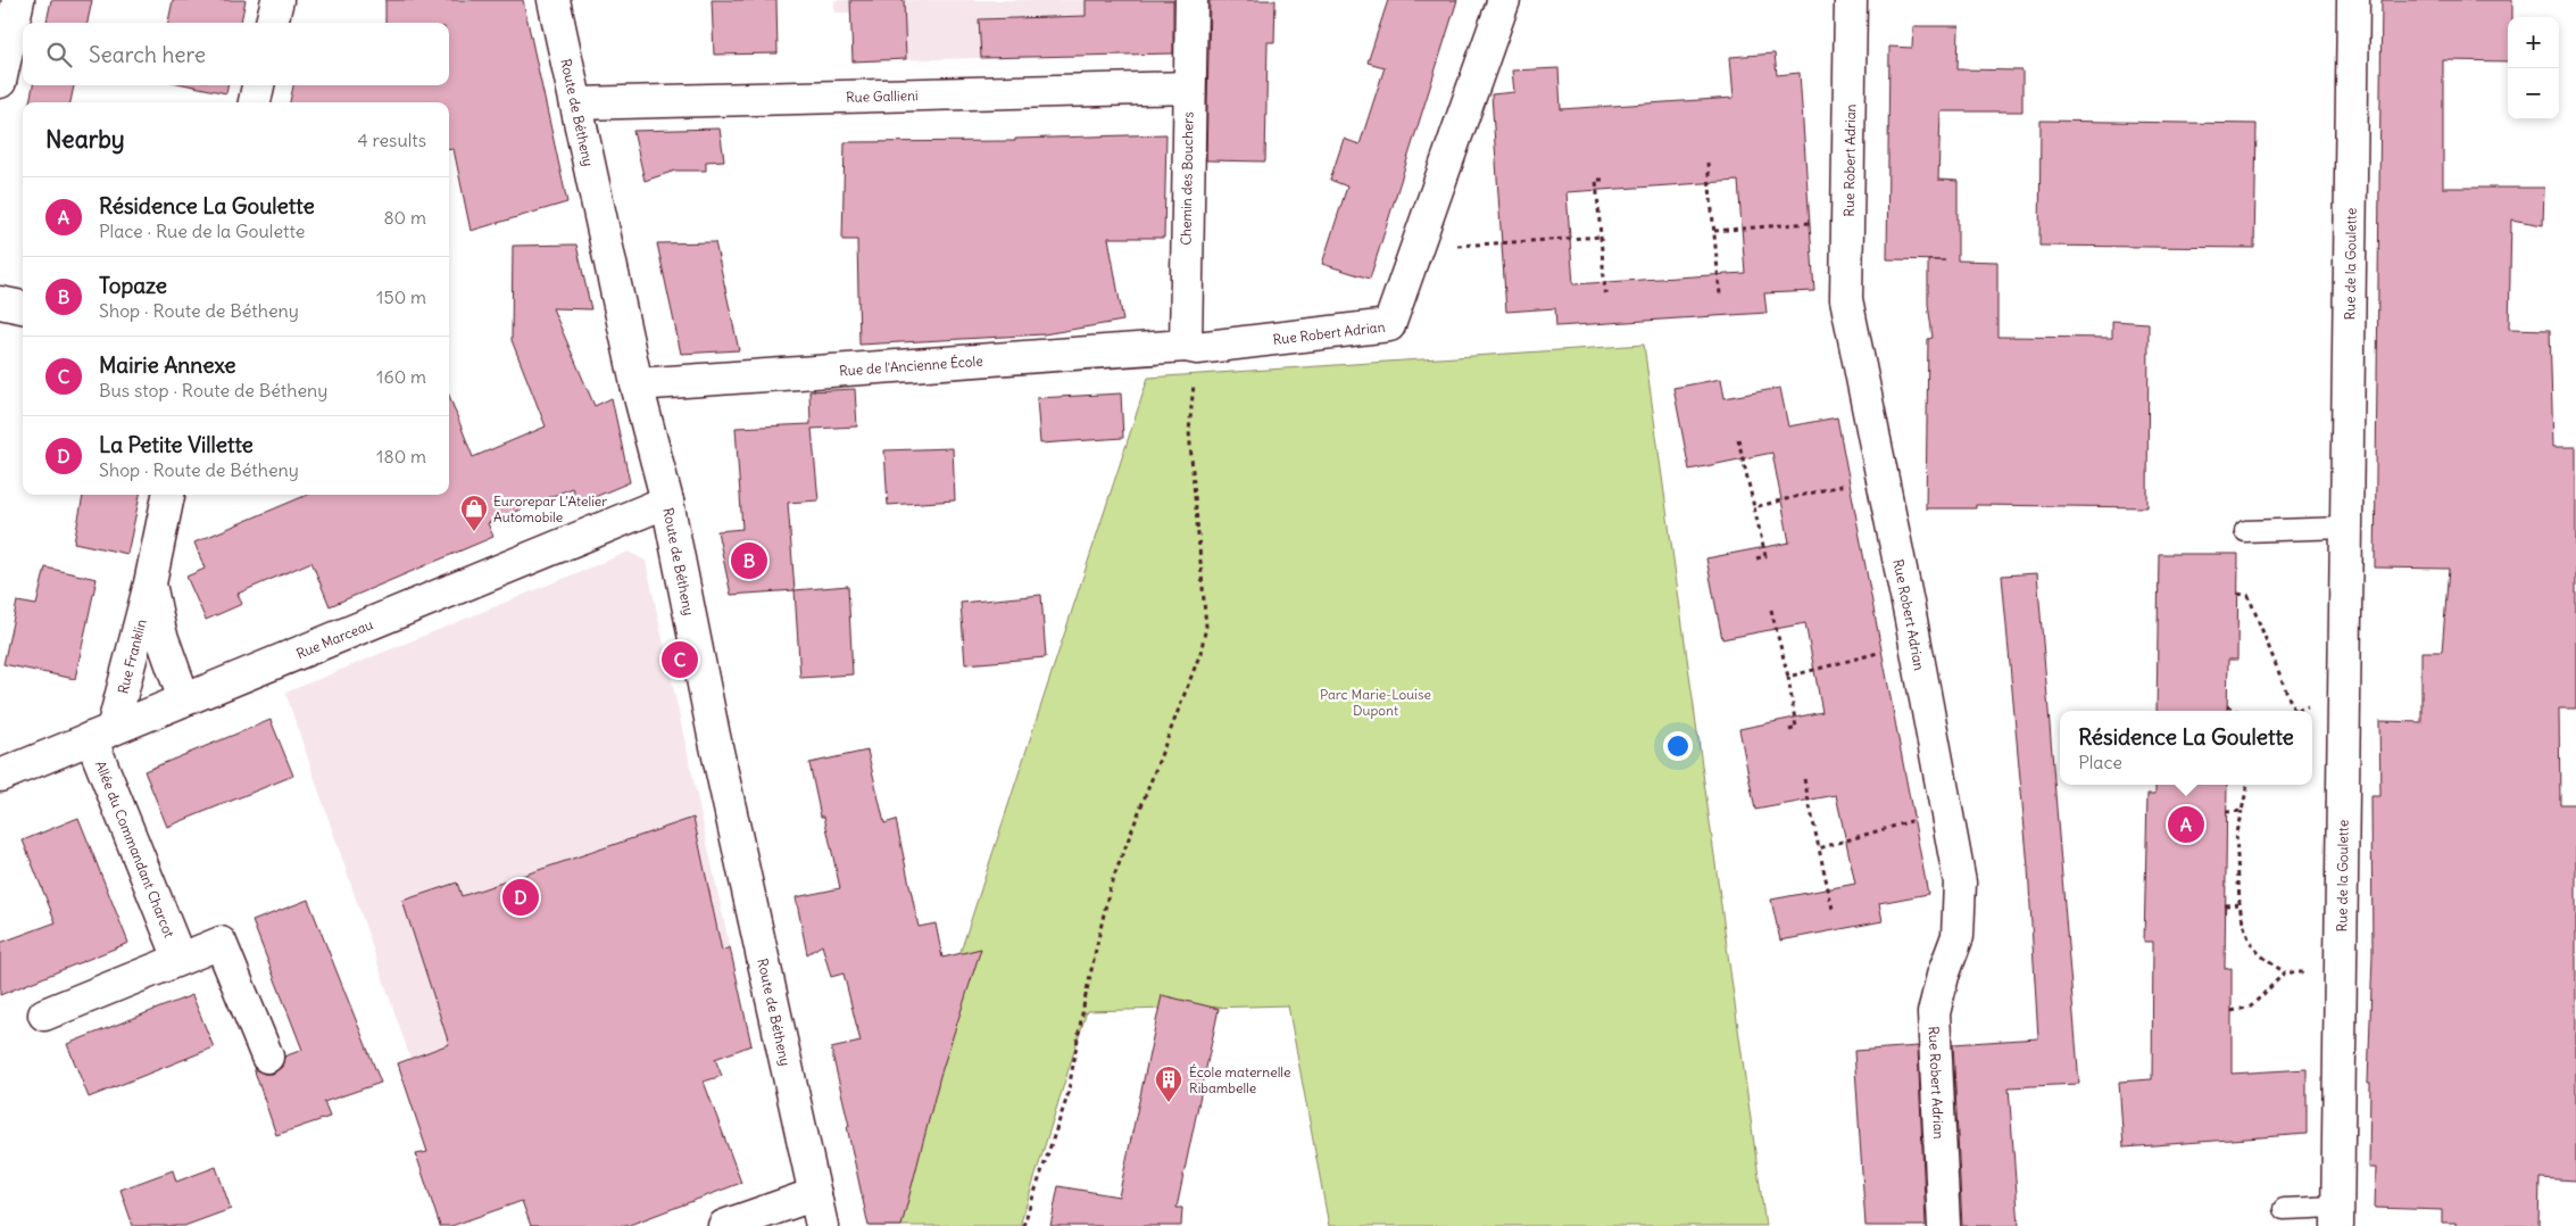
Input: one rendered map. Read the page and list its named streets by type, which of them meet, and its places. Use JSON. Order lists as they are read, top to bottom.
{
  "streets": {
    "street": [
      "Rue Gallieni",
      "Route de Bétheny",
      "Rue Robert Adrian",
      "Chemin des Bouchers",
      "Rue de la Goulette",
      "Rue de l'Ancienne École",
      "Rue Marceau",
      "Rue Franklin",
      "Allée du Commandant Charcot"
    ]
  },
  "crossings": [
    ["Rue Gallieni", "Route de Bétheny"],
    ["Rue Gallieni", "Chemin des Bouchers"],
    ["Route de Bétheny", "Rue de l'Ancienne École"],
    ["Route de Bétheny", "Rue Marceau"],
    ["Rue Robert Adrian", "Chemin des Bouchers"],
    ["Rue Robert Adrian", "Rue de l'Ancienne École"],
    ["Chemin des Bouchers", "Rue de l'Ancienne École"],
    ["Rue Marceau", "Rue Franklin"],
    ["Rue Marceau", "Allée du Commandant Charcot"],
    ["Rue Franklin", "Allée du Commandant Charcot"]
  ],
  "parks": ["Parc Marie-Louise Dupont"],
  "places": {
    "shop": ["Eurorepar L’Atelier Automobile"],
    "building": ["École maternelle Ribambelle"]
  },
  "page": {
    "map_buttons": ["+", "−"],
    "search": "Search here",
    "heading": ["Nearby", "4 results"],
    "list": [
      {
        "mark": "A",
        "name": "Résidence La Goulette",
        "note": "Place · Rue de la Goulette",
        "value": "80 m"
      },
      {
        "mark": "B",
        "name": "Topaze",
        "note": "Shop · Route de Bétheny",
        "value": "150 m"
      },
      {
        "mark": "C",
        "name": "Mairie Annexe",
        "note": "Bus stop · Route de Bétheny",
        "value": "160 m"
      },
      {
        "mark": "D",
        "name": "La Petite Villette",
        "note": "Shop · Route de Bétheny",
        "value": "180 m"
      }
    ],
    "pins": [
      "B",
      "C",
      "A",
      "D"
    ],
    "popup": ["Résidence La Goulette", "Place"]
  }
}
